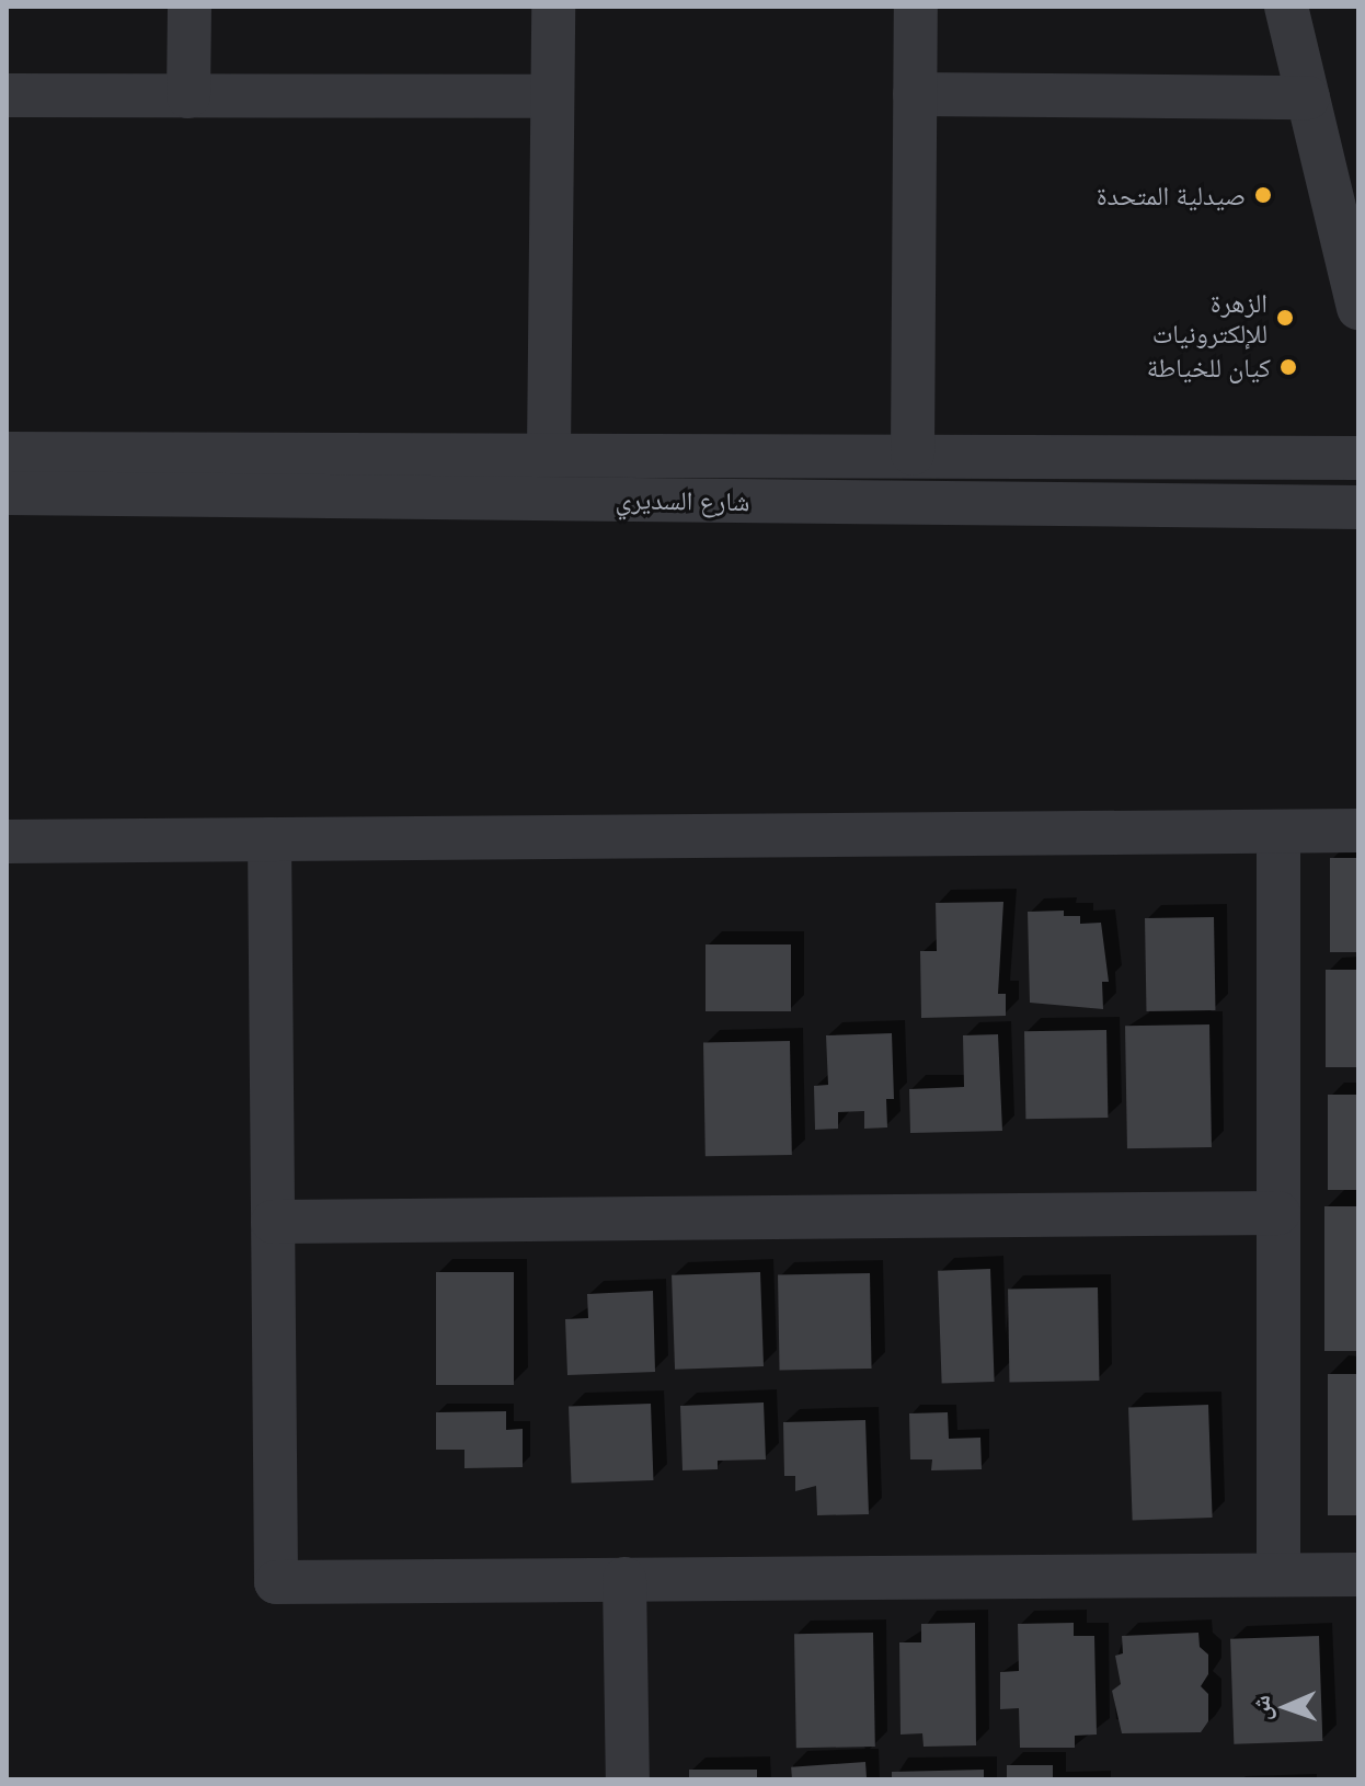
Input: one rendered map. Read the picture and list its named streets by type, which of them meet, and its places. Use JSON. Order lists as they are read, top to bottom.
{
  "streets": {
    "street": ["شارع السديري"]
  },
  "places": ["صيدلية المتحدة", "الزهرة للإلكترونيات", "كيان للخياطة"],
  "north": "left"
}
